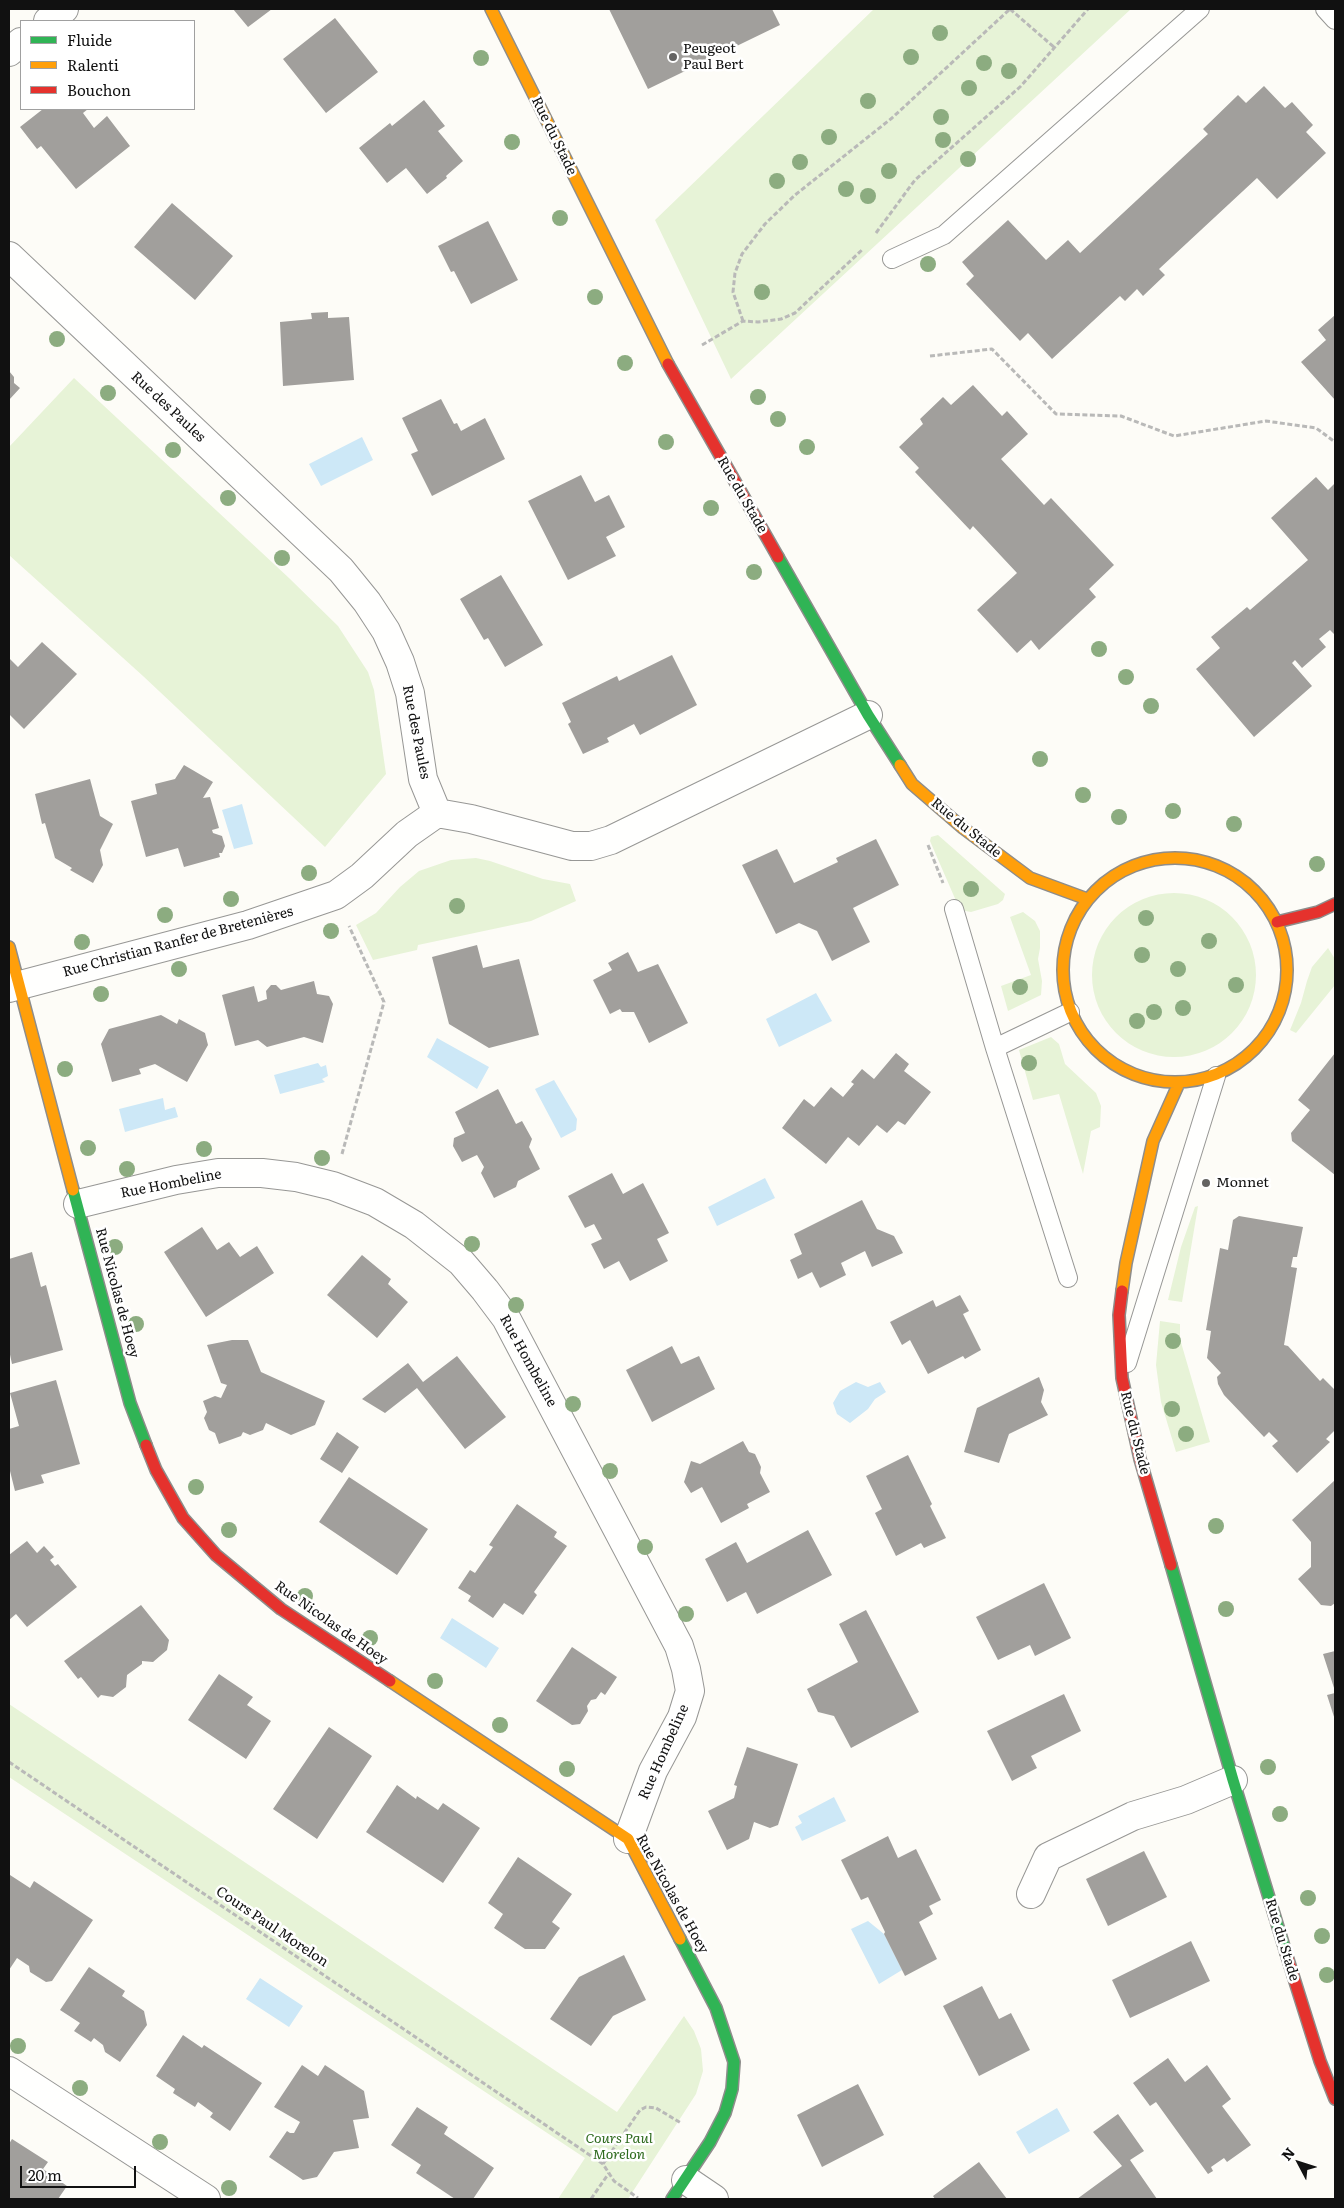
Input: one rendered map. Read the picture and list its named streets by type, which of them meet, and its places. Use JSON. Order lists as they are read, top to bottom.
{
  "streets": {
    "street": [
      "Rue du Stade",
      "Rue des Paules",
      "Rue Christian Ranfer de Bretenières",
      "Rue Hombeline",
      "Rue Nicolas de Hoey"
    ],
    "path": ["Cours Paul Morelon"]
  },
  "crossings": [
    ["Rue des Paules", "Rue Christian Ranfer de Bretenières"],
    ["Rue Christian Ranfer de Bretenières", "Rue Nicolas de Hoey"],
    ["Rue Hombeline", "Rue Nicolas de Hoey"]
  ],
  "parks": ["Cours Paul Morelon"],
  "places": ["Peugeot Paul Bert", "Monnet"],
  "legend": ["Fluide", "Ralenti", "Bouchon"],
  "scale_bar": "20 m",
  "north": "top left"
}
